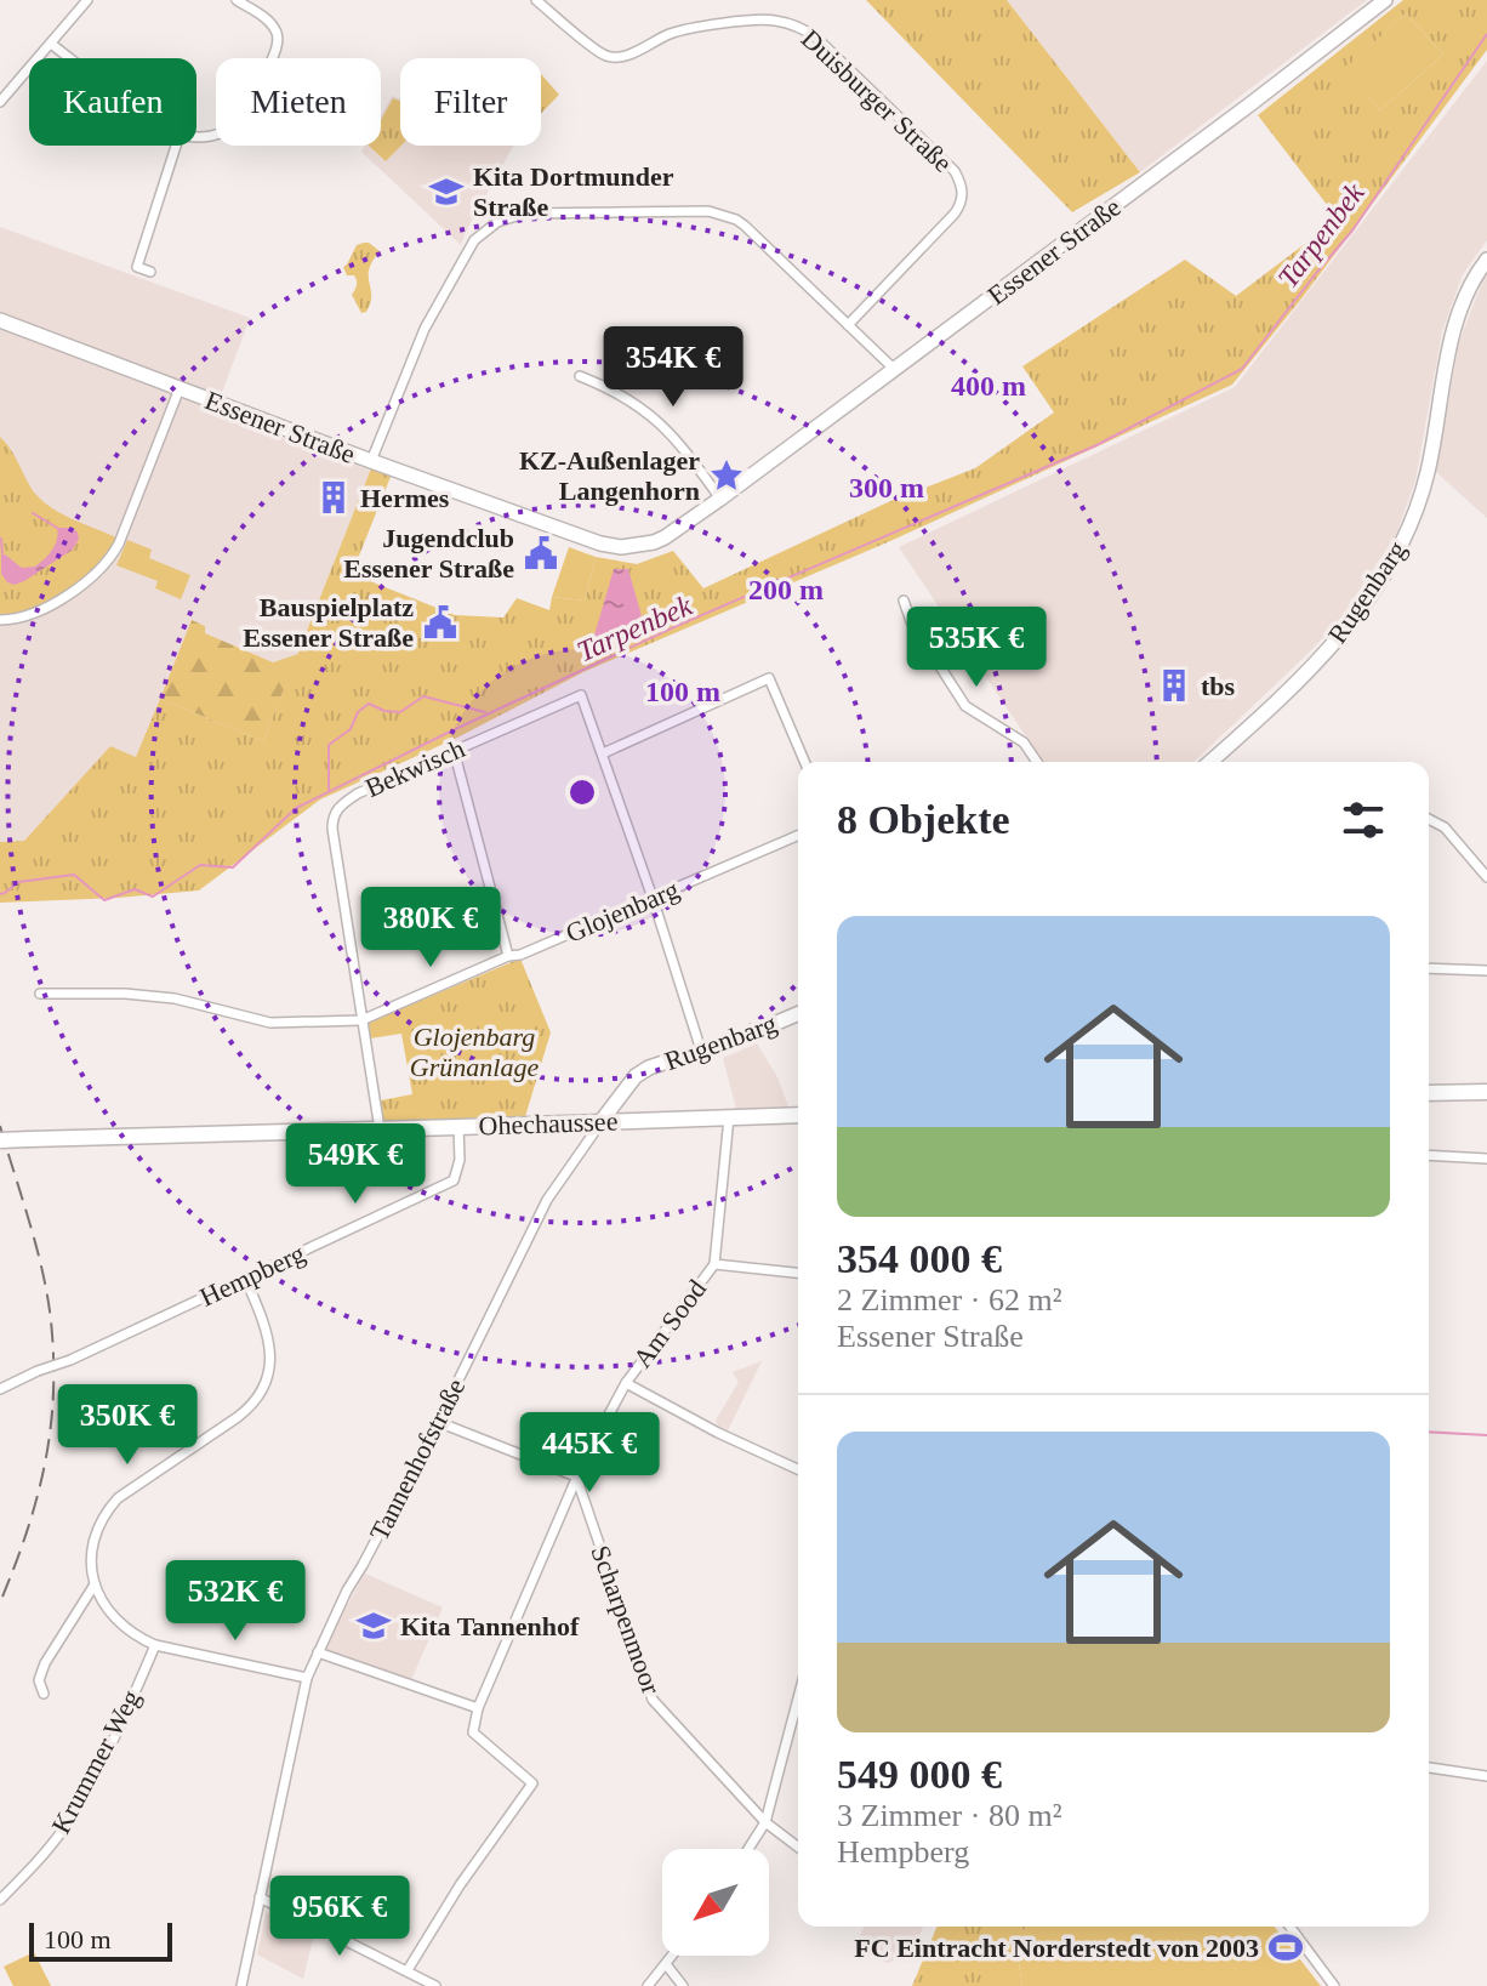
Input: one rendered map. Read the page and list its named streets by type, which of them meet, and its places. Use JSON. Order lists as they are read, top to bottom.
{
  "streets": {
    "main road": ["Ohechaussee"],
    "street": [
      "Duisburger Straße",
      "Essener Straße",
      "Rugenbarg",
      "Bekwisch",
      "Glojenbarg",
      "Hempberg",
      "Am Sood",
      "Tannenhofstraße",
      "Scharpenmoor",
      "Krummer Weg"
    ]
  },
  "crossings": [
    ["Rugenbarg", "Ohechaussee"],
    ["Rugenbarg", "Tannenhofstraße"],
    ["Bekwisch", "Glojenbarg"],
    ["Bekwisch", "Ohechaussee"],
    ["Ohechaussee", "Hempberg"],
    ["Ohechaussee", "Am Sood"],
    ["Ohechaussee", "Tannenhofstraße"],
    ["Am Sood", "Scharpenmoor"]
  ],
  "water": ["Tarpenbek"],
  "parks": ["Glojenbarg Grünanlage"],
  "places": {
    "school or university": ["Kita Dortmunder Straße", "Kita Tannenhof"],
    "place": ["KZ-Außenlager Langenhorn"],
    "building": ["Hermes", "tbs"],
    "public building": ["Jugendclub Essener Straße", "Bauspielplatz Essener Straße"],
    "sports": ["FC Eintracht Norderstedt von 2003"]
  },
  "scale_bar": "100 m",
  "north": "bottom left",
  "page": {
    "chip": ["Kaufen", "Mieten", "Filter"],
    "price": [
      "354K €",
      "535K €",
      "380K €",
      "549K €",
      "350K €",
      "445K €",
      "532K €",
      "956K €"
    ],
    "heading": "8 Objekte",
    "list": [
      {
        "name": "354 000 €",
        "note": "2 Zimmer · 62 m² · Essener Straße"
      },
      {
        "name": "549 000 €",
        "note": "3 Zimmer · 80 m² · Hempberg"
      }
    ],
    "scale": "100 m"
  },
  "rings": [
    "400 m",
    "300 m",
    "200 m",
    "100 m"
  ]
}
